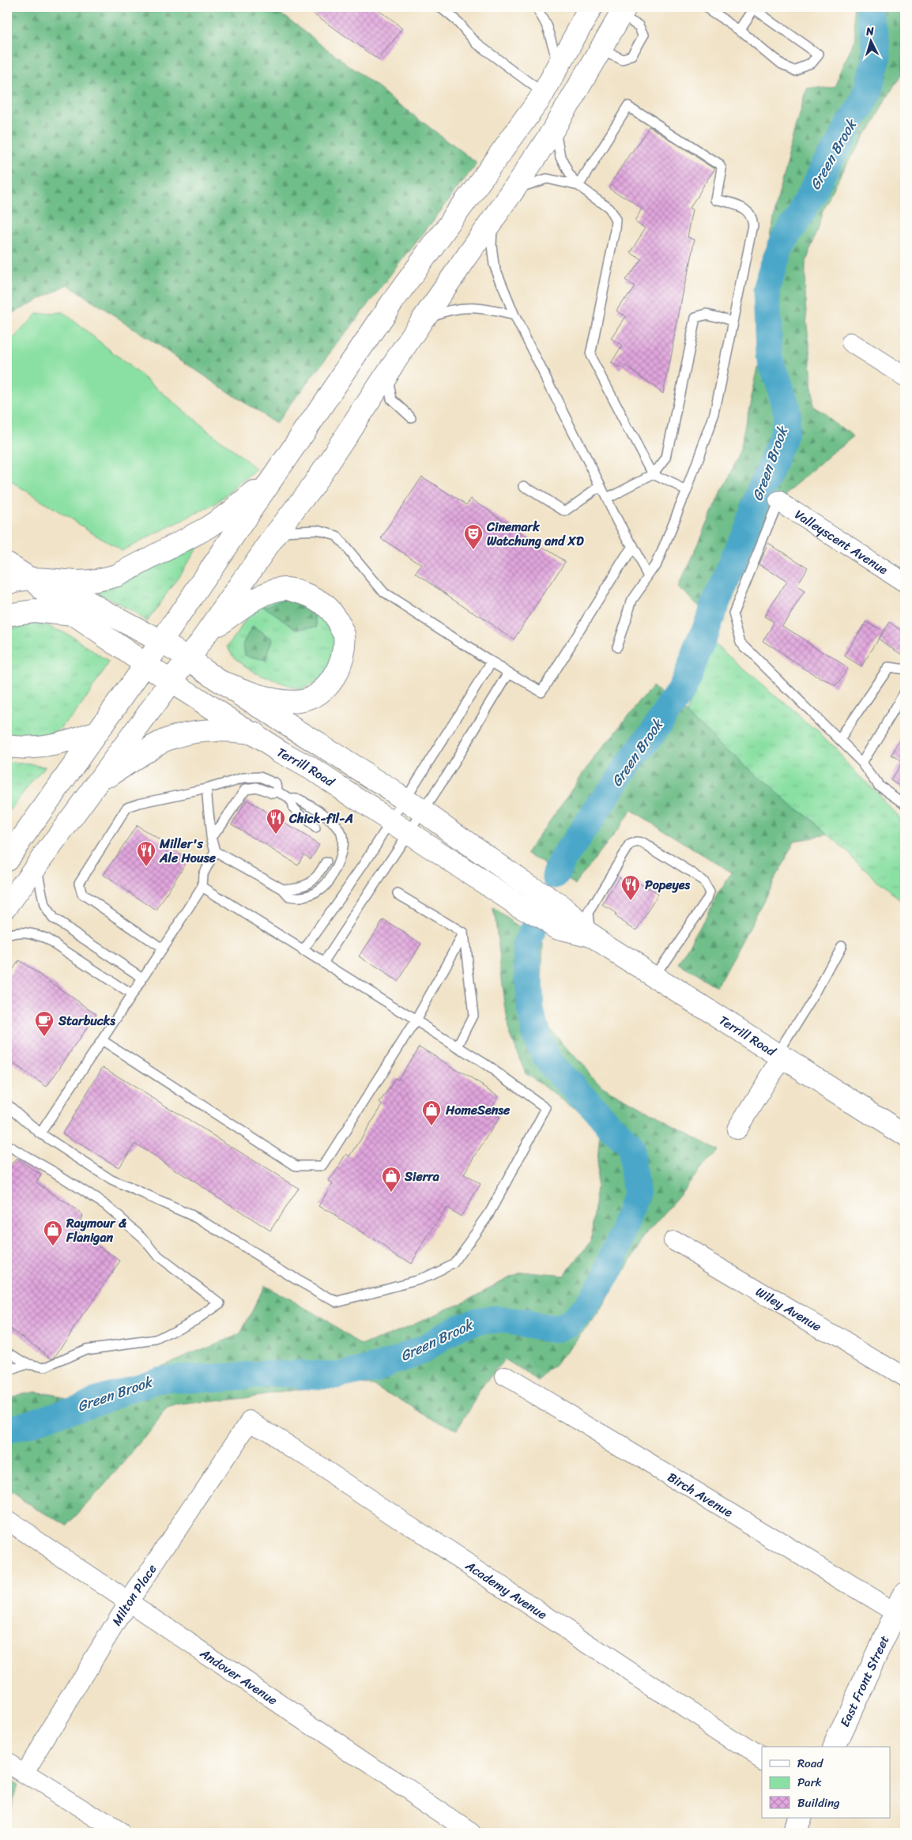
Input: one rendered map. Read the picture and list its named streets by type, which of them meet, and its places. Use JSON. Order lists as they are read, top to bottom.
{
  "streets": {
    "main road": ["Terrill Road", "East Front Street"],
    "street": [
      "Valleyscent Avenue",
      "Wiley Avenue",
      "Birch Avenue",
      "Academy Avenue",
      "Milton Place",
      "Andover Avenue"
    ]
  },
  "crossings": [
    ["Birch Avenue", "East Front Street"],
    ["Academy Avenue", "Milton Place"],
    ["Milton Place", "Andover Avenue"]
  ],
  "water": ["Green Brook"],
  "places": {
    "theatre": ["Cinemark Watchung and XD"],
    "restaurant": ["Chick-fil-A", "Miller's Ale House", "Popeyes"],
    "cafe": ["Starbucks"],
    "shop": ["HomeSense", "Sierra", "Raymour & Flanigan"]
  },
  "legend": ["Road", "Park", "Building"],
  "north": "top"
}
